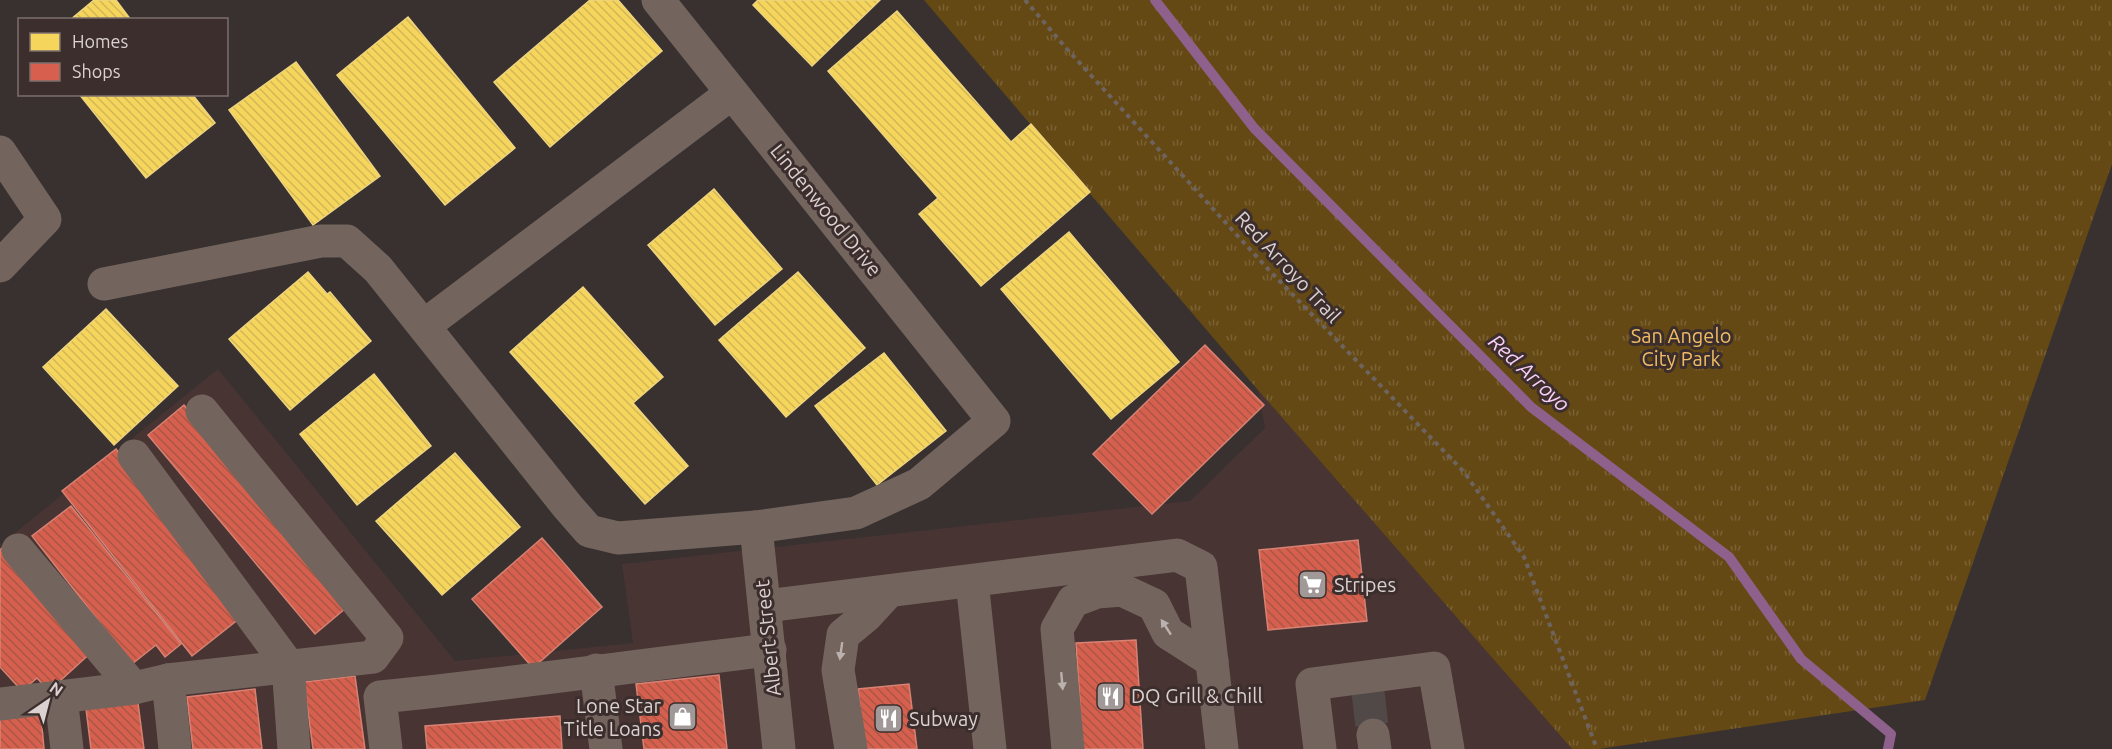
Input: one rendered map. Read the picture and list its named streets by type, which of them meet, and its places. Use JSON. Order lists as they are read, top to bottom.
{
  "streets": {
    "street": ["Lindenwood Drive", "Albert Street"],
    "path": ["Red Arroyo Trail"]
  },
  "crossings": [
    ["Lindenwood Drive", "Albert Street"]
  ],
  "water": ["Red Arroyo"],
  "parks": ["San Angelo City Park"],
  "places": {
    "supermarket": ["Stripes"],
    "restaurant": ["DQ Grill & Chill", "Subway"],
    "shop": ["Lone Star Title Loans"]
  },
  "legend": ["Homes", "Shops"],
  "north": "top right"
}
